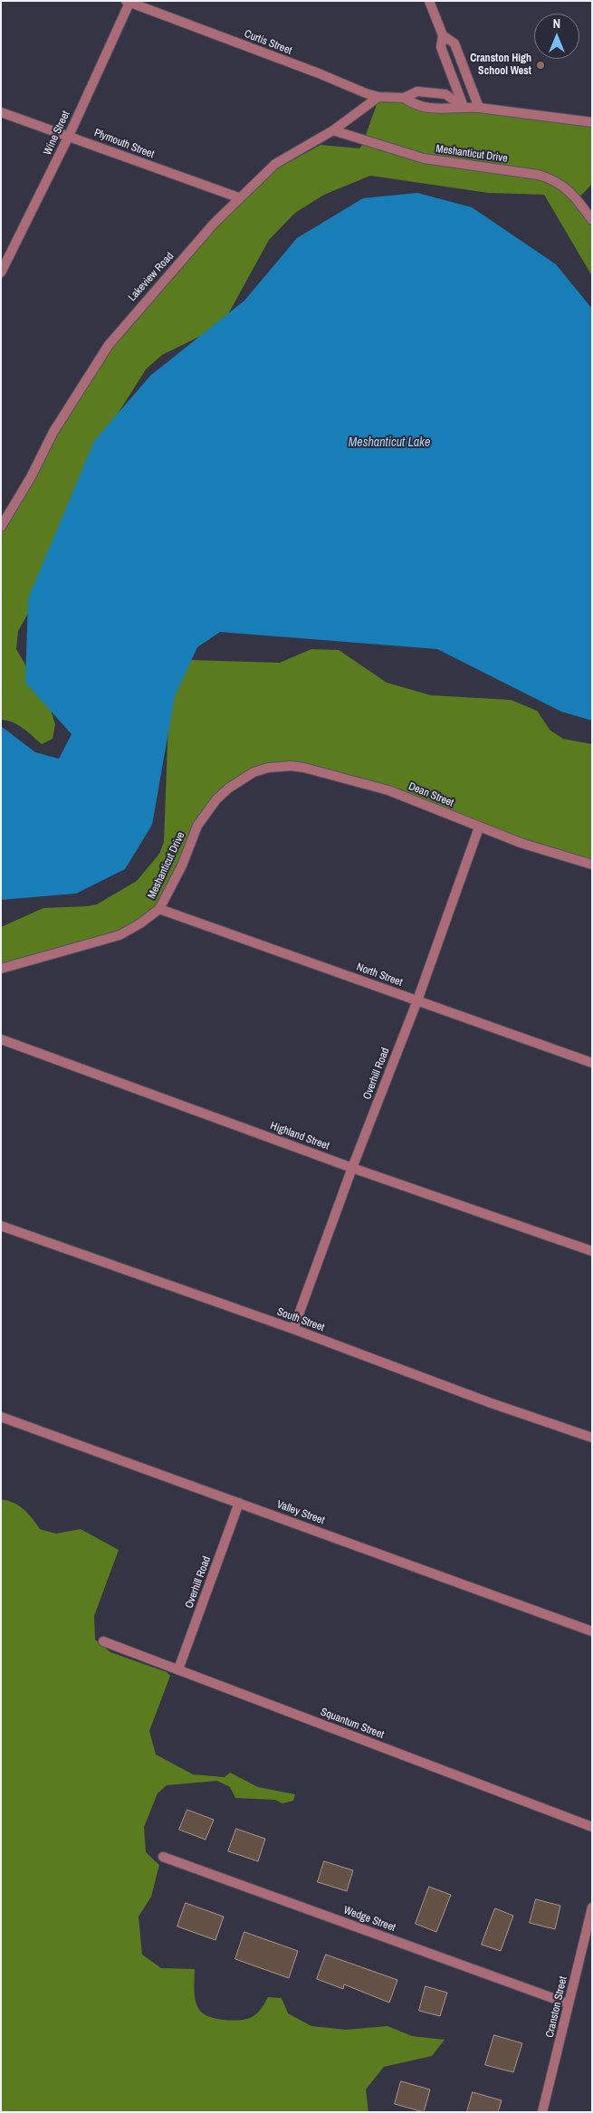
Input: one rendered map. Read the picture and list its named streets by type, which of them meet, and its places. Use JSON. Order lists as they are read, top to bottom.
{
  "streets": {
    "street": [
      "Curtis Street",
      "Wine Street",
      "Plymouth Street",
      "Meshanticut Drive",
      "Lakeview Road",
      "Dean Street",
      "North Street",
      "Overhill Road",
      "Highland Street",
      "South Street",
      "Valley Street",
      "Squantum Street",
      "Wedge Street",
      "Cranston Street"
    ]
  },
  "crossings": [
    ["Curtis Street", "Wine Street"],
    ["Curtis Street", "Lakeview Road"],
    ["Wine Street", "Plymouth Street"],
    ["Plymouth Street", "Lakeview Road"],
    ["Meshanticut Drive", "Lakeview Road"],
    ["Meshanticut Drive", "Dean Street"],
    ["Meshanticut Drive", "North Street"],
    ["Dean Street", "Overhill Road"],
    ["North Street", "Overhill Road"],
    ["Overhill Road", "Highland Street"],
    ["Overhill Road", "South Street"],
    ["Overhill Road", "Valley Street"],
    ["Overhill Road", "Squantum Street"],
    ["Wedge Street", "Cranston Street"]
  ],
  "water": ["Meshanticut Lake"],
  "places": ["Cranston High School West"],
  "north": "top"
}
